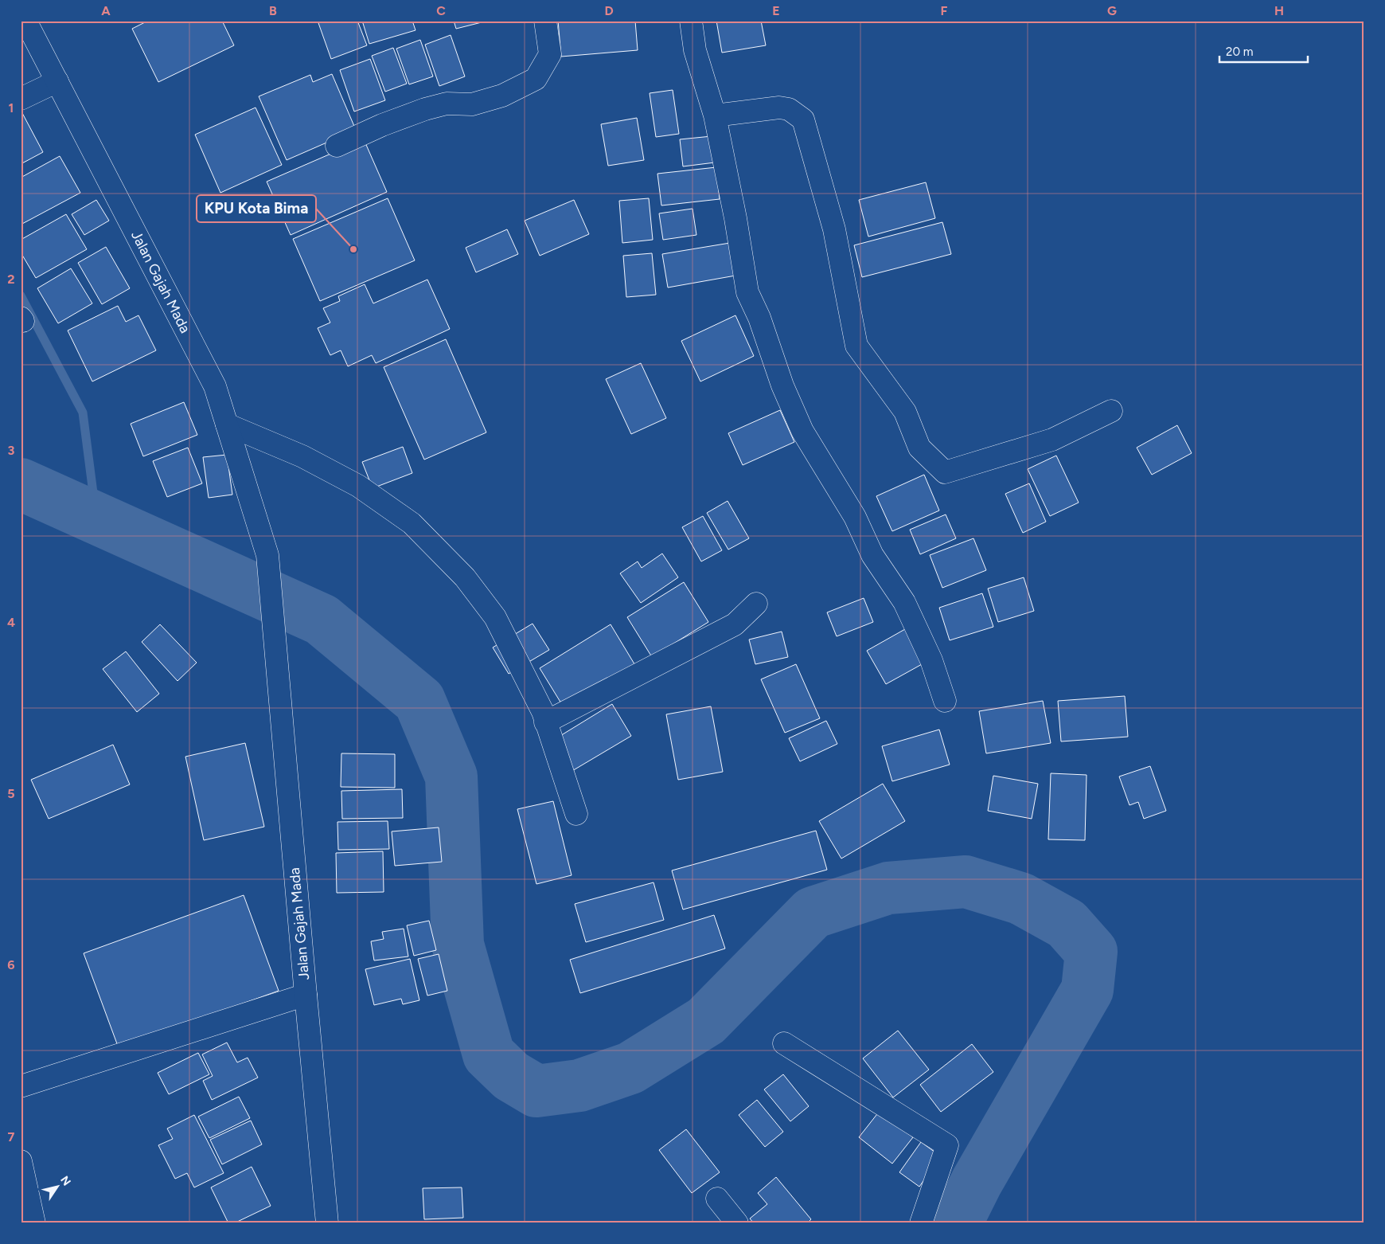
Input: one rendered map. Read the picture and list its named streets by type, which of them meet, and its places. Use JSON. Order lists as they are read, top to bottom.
{
  "streets": {
    "street": ["Jalan Gajah Mada"]
  },
  "places": ["KPU Kota Bima"],
  "scale_bar": "20 m",
  "north": "top right",
  "grid": {
    "columns": [
      "A",
      "B",
      "C",
      "D",
      "E",
      "F",
      "G",
      "H"
    ],
    "rows": [
      "1",
      "2",
      "3",
      "4",
      "5",
      "6",
      "7"
    ]
  }
}
